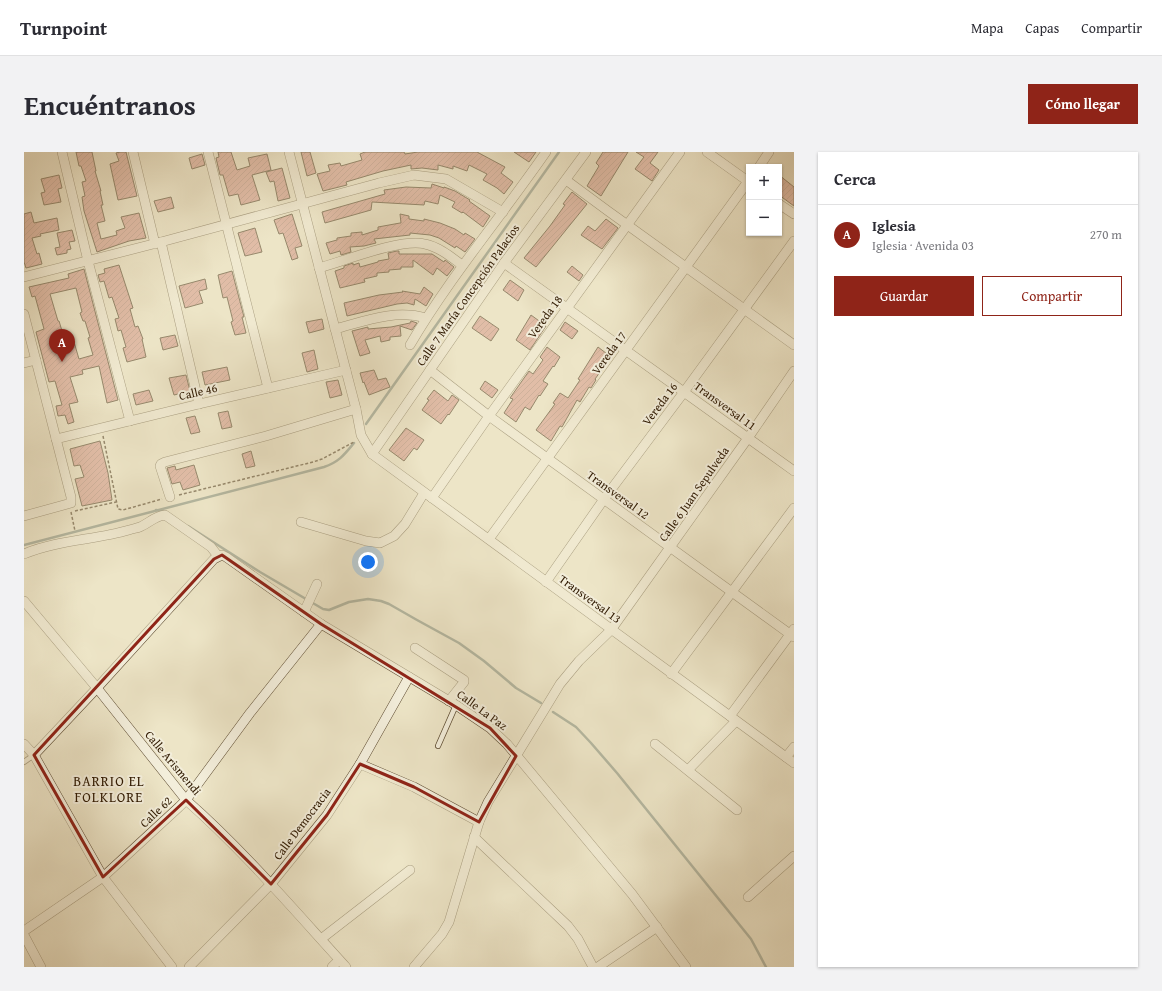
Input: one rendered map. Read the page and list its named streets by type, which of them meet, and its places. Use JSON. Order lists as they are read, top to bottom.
{
  "streets": {
    "street": [
      "Calle 7 María Concepción Palacios",
      "Vereda 18",
      "Vereda 17",
      "Calle 46",
      "Vereda 16",
      "Transversal 11",
      "Calle 6 Juan Sepulveda",
      "Transversal 12",
      "Transversal 13",
      "Calle La Paz",
      "Calle Arismendi",
      "Calle 62",
      "Calle Democracia"
    ]
  },
  "crossings": [
    ["Calle 7 María Concepción Palacios", "Transversal 11"],
    ["Calle 7 María Concepción Palacios", "Transversal 12"],
    ["Calle 7 María Concepción Palacios", "Transversal 13"],
    ["Vereda 18", "Transversal 11"],
    ["Vereda 18", "Transversal 12"],
    ["Vereda 18", "Transversal 13"],
    ["Vereda 17", "Transversal 11"],
    ["Vereda 17", "Transversal 12"],
    ["Vereda 17", "Transversal 13"],
    ["Vereda 16", "Transversal 11"],
    ["Vereda 16", "Transversal 12"],
    ["Vereda 16", "Transversal 13"],
    ["Transversal 11", "Calle 6 Juan Sepulveda"],
    ["Calle 6 Juan Sepulveda", "Transversal 12"],
    ["Calle 6 Juan Sepulveda", "Transversal 13"],
    ["Calle 6 Juan Sepulveda", "Calle La Paz"],
    ["Calle La Paz", "Calle 62"],
    ["Calle La Paz", "Calle Democracia"],
    ["Calle Arismendi", "Calle 62"],
    ["Calle Arismendi", "Calle Democracia"]
  ],
  "districts": ["BARRIO EL FOLKLORE"],
  "page": {
    "header": "Turnpoint",
    "nav": ["Mapa", "Capas", "Compartir"],
    "title": "Encuéntranos",
    "buttons": [
      "Cómo llegar",
      ["Guardar", "Compartir"]
    ],
    "heading": "Cerca",
    "map_buttons": ["+", "−"],
    "list": [
      {
        "mark": "A",
        "name": "Iglesia",
        "note": "Iglesia · Avenida 03",
        "value": "270 m"
      }
    ],
    "pins": "A"
  }
}
